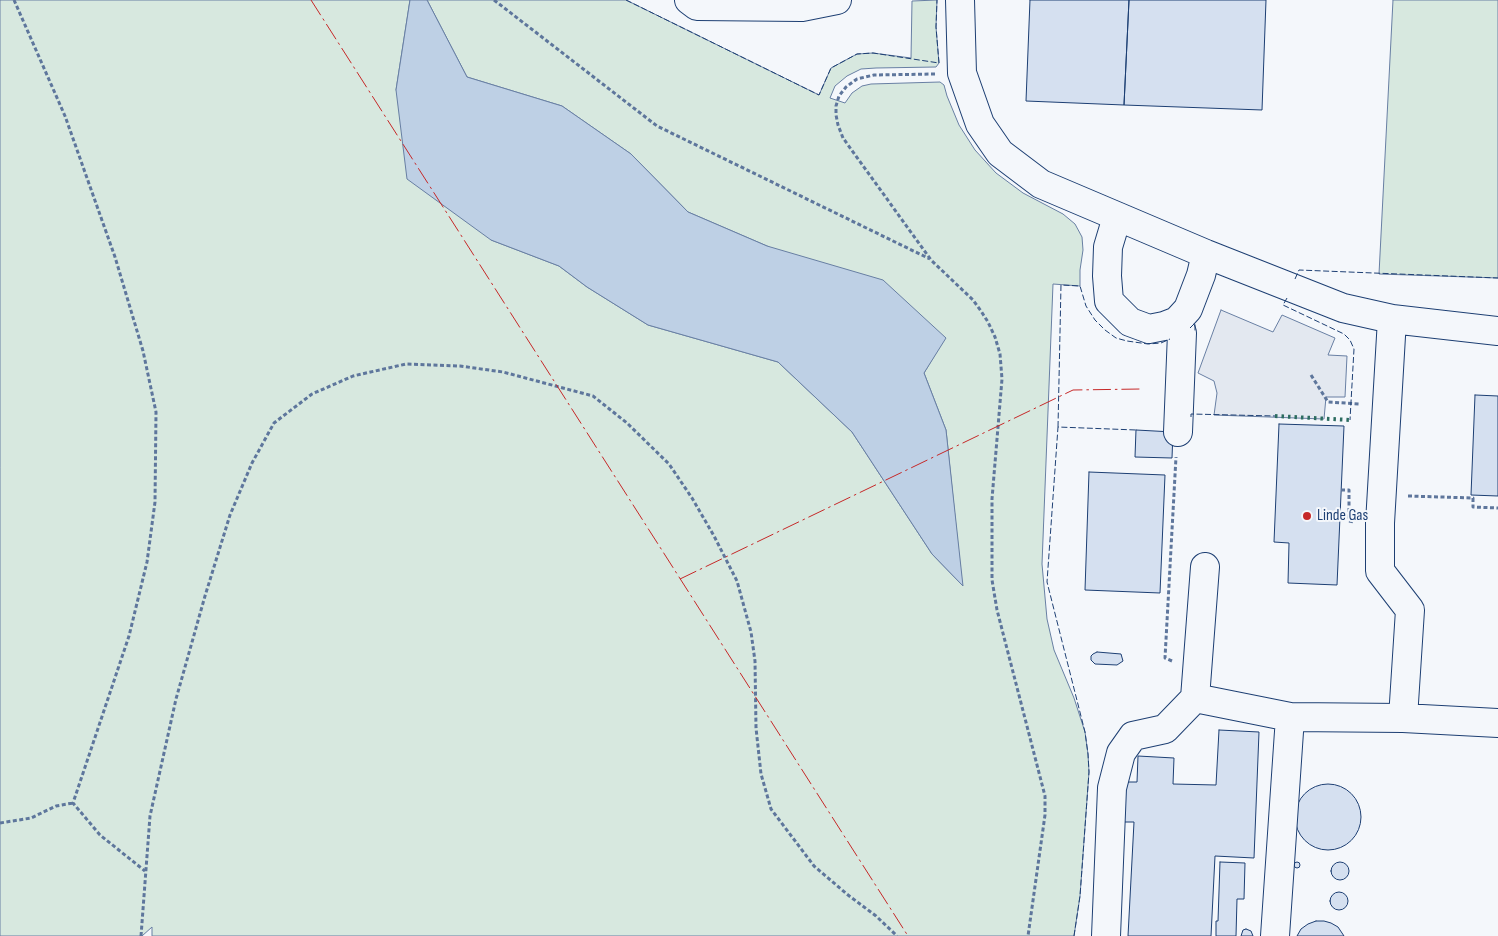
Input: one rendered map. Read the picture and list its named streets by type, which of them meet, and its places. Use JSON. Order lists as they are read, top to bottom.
{
  "places": ["Linde Gas"]
}
